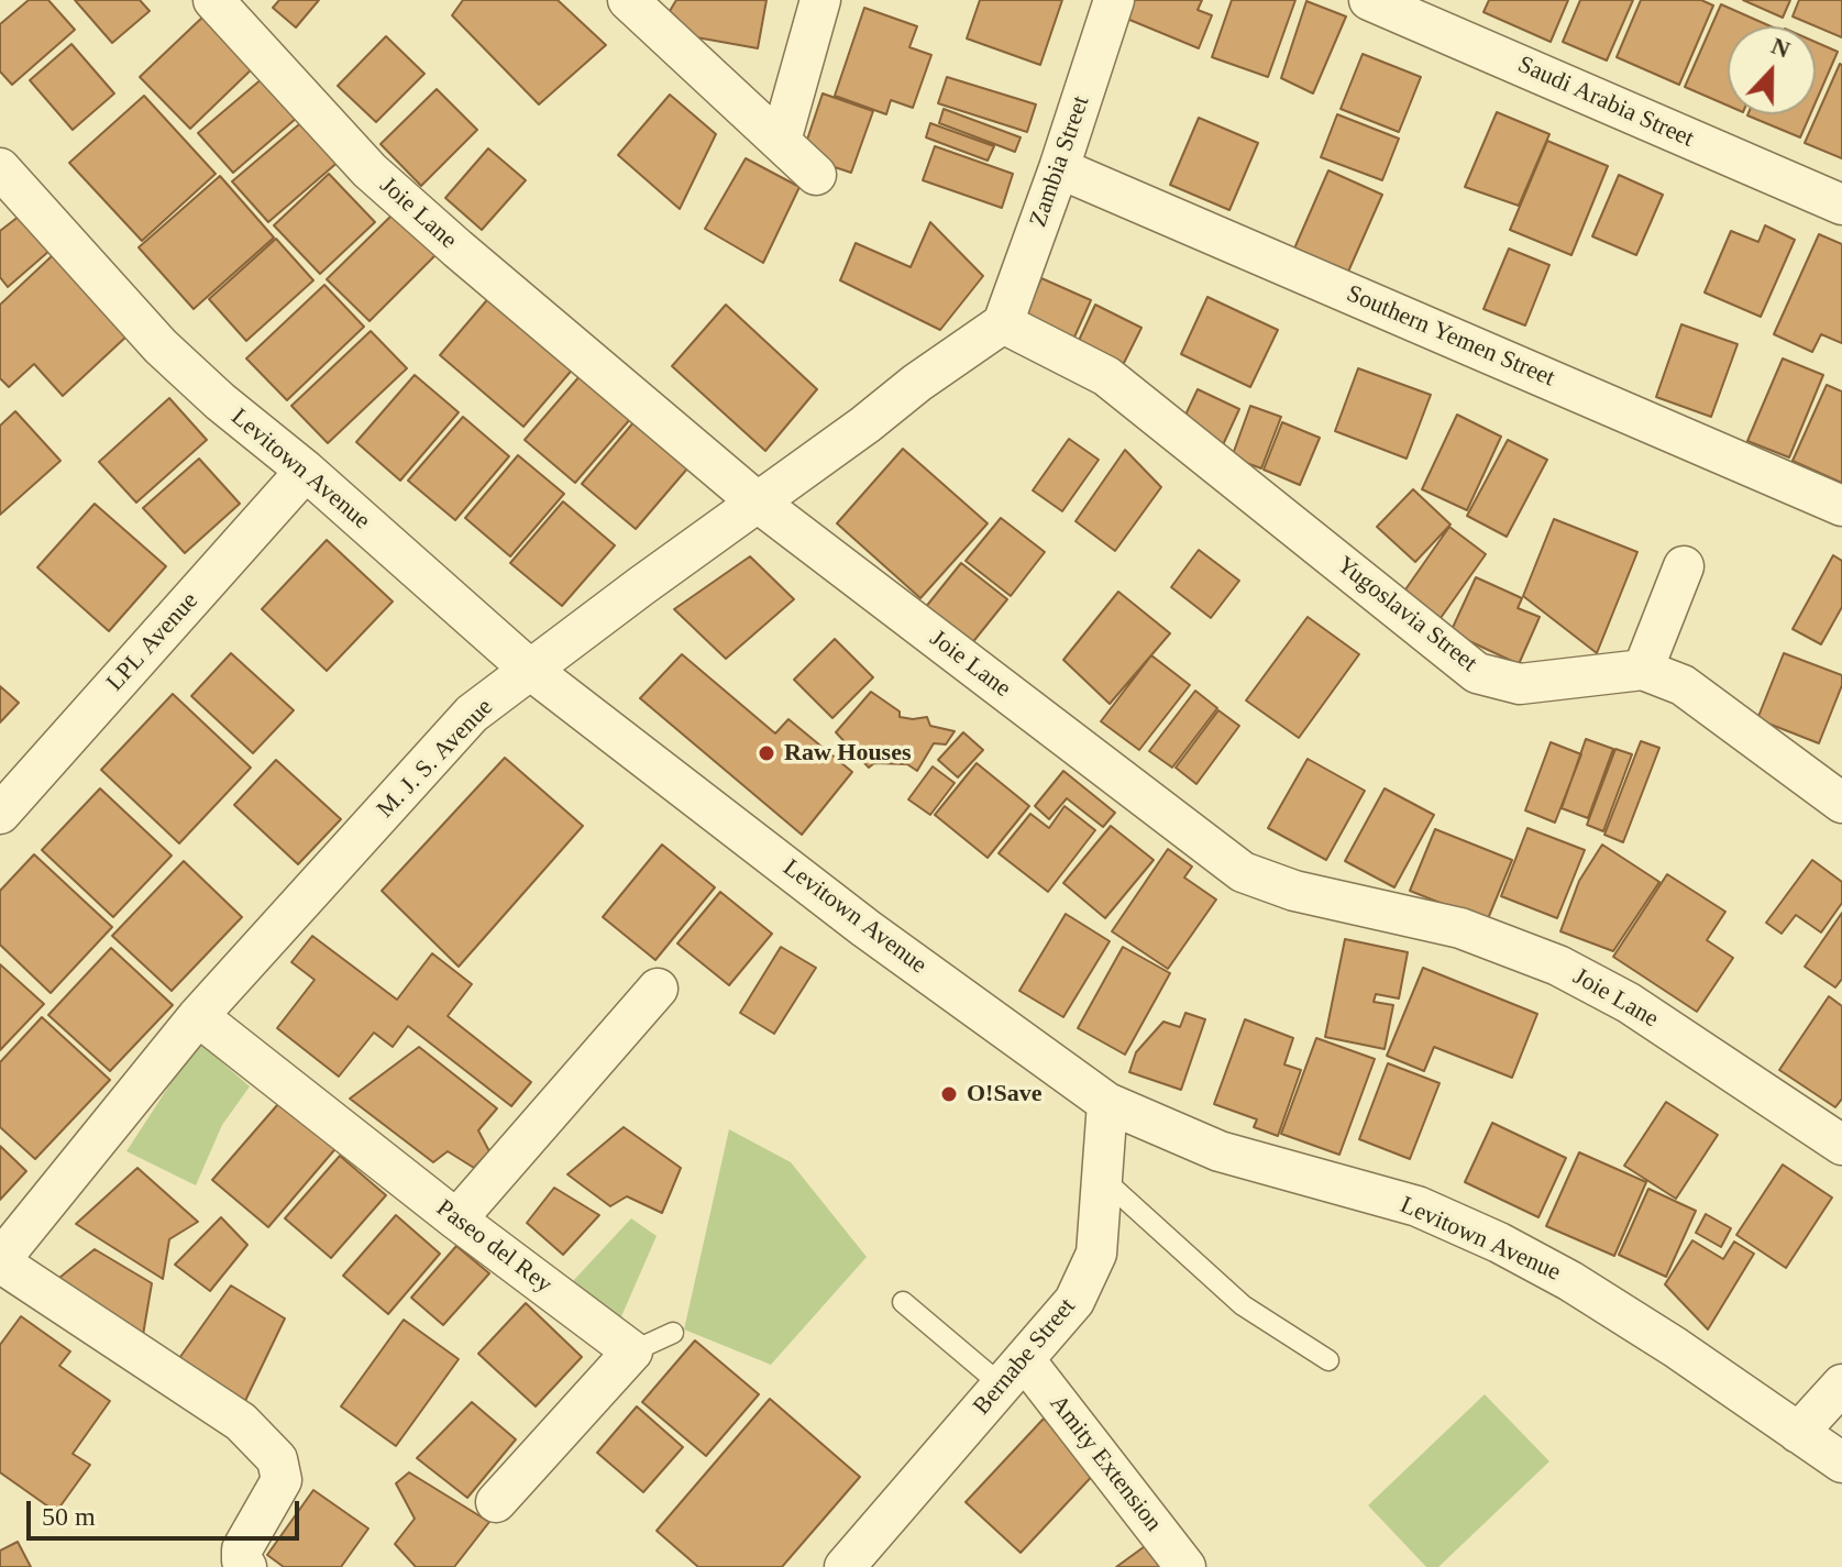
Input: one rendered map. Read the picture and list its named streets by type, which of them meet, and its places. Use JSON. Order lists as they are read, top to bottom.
{
  "streets": {
    "street": [
      "Saudi Arabia Street",
      "Zambia Street",
      "Joie Lane",
      "Southern Yemen Street",
      "Levitown Avenue",
      "Yugoslavia Street",
      "LPL Avenue",
      "M. J. S. Avenue",
      "Paseo del Rey",
      "Bernabe Street",
      "Amity Extension"
    ]
  },
  "crossings": [
    ["Zambia Street", "Southern Yemen Street"],
    ["Zambia Street", "Yugoslavia Street"],
    ["Zambia Street", "M. J. S. Avenue"],
    ["Joie Lane", "M. J. S. Avenue"],
    ["Levitown Avenue", "LPL Avenue"],
    ["Levitown Avenue", "M. J. S. Avenue"],
    ["Levitown Avenue", "Bernabe Street"],
    ["Yugoslavia Street", "M. J. S. Avenue"],
    ["M. J. S. Avenue", "Paseo del Rey"],
    ["Bernabe Street", "Amity Extension"]
  ],
  "places": ["Raw Houses", "O!Save"],
  "scale_bar": "50 m",
  "north": "top"
}
